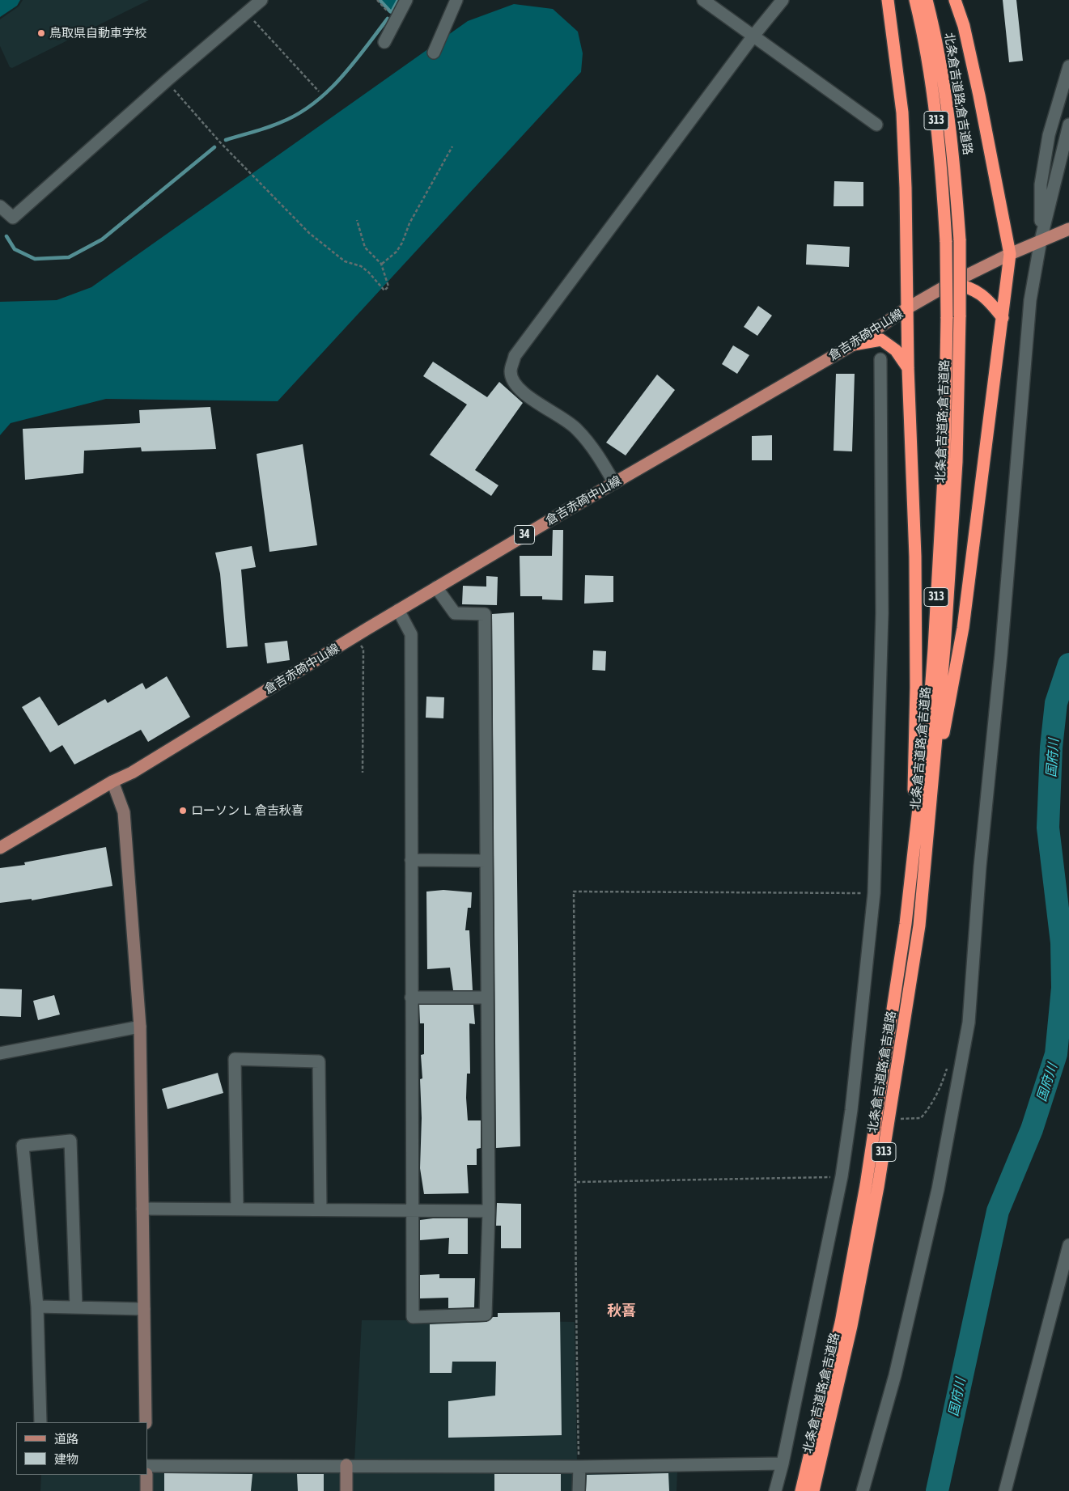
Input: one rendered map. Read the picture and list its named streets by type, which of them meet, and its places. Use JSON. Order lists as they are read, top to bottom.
{
  "streets": {
    "highway": ["北条倉吉道路;倉吉道路", "313"],
    "main road": ["倉吉赤碕中山線", "34"]
  },
  "districts": ["秋喜"],
  "water": ["国府川"],
  "places": ["鳥取県自動車学校", "ローソン Ｌ 倉吉秋喜"],
  "legend": ["道路", "建物"]
}
